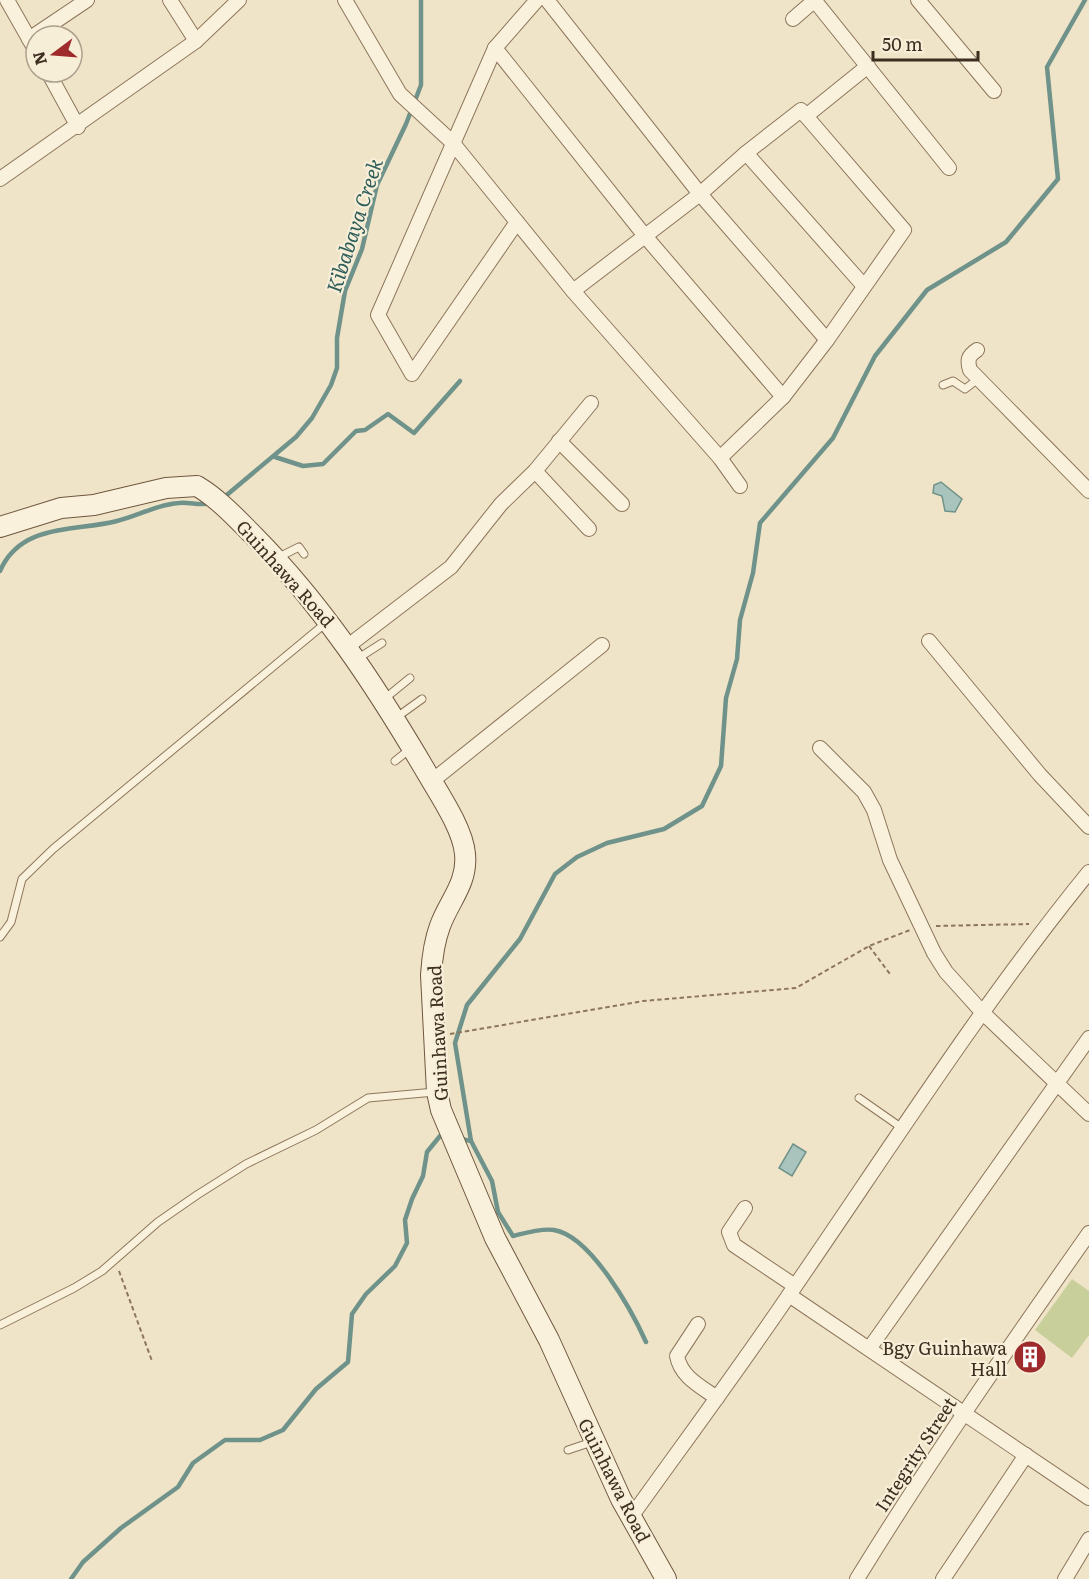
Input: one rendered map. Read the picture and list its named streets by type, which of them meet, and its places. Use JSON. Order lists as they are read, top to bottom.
{
  "streets": {
    "street": ["Guinhawa Road", "Integrity Street"]
  },
  "water": ["Kibabaya Creek"],
  "places": {
    "building": ["Bgy Guinhawa Hall"]
  },
  "scale_bar": "50 m",
  "north": "left"
}
